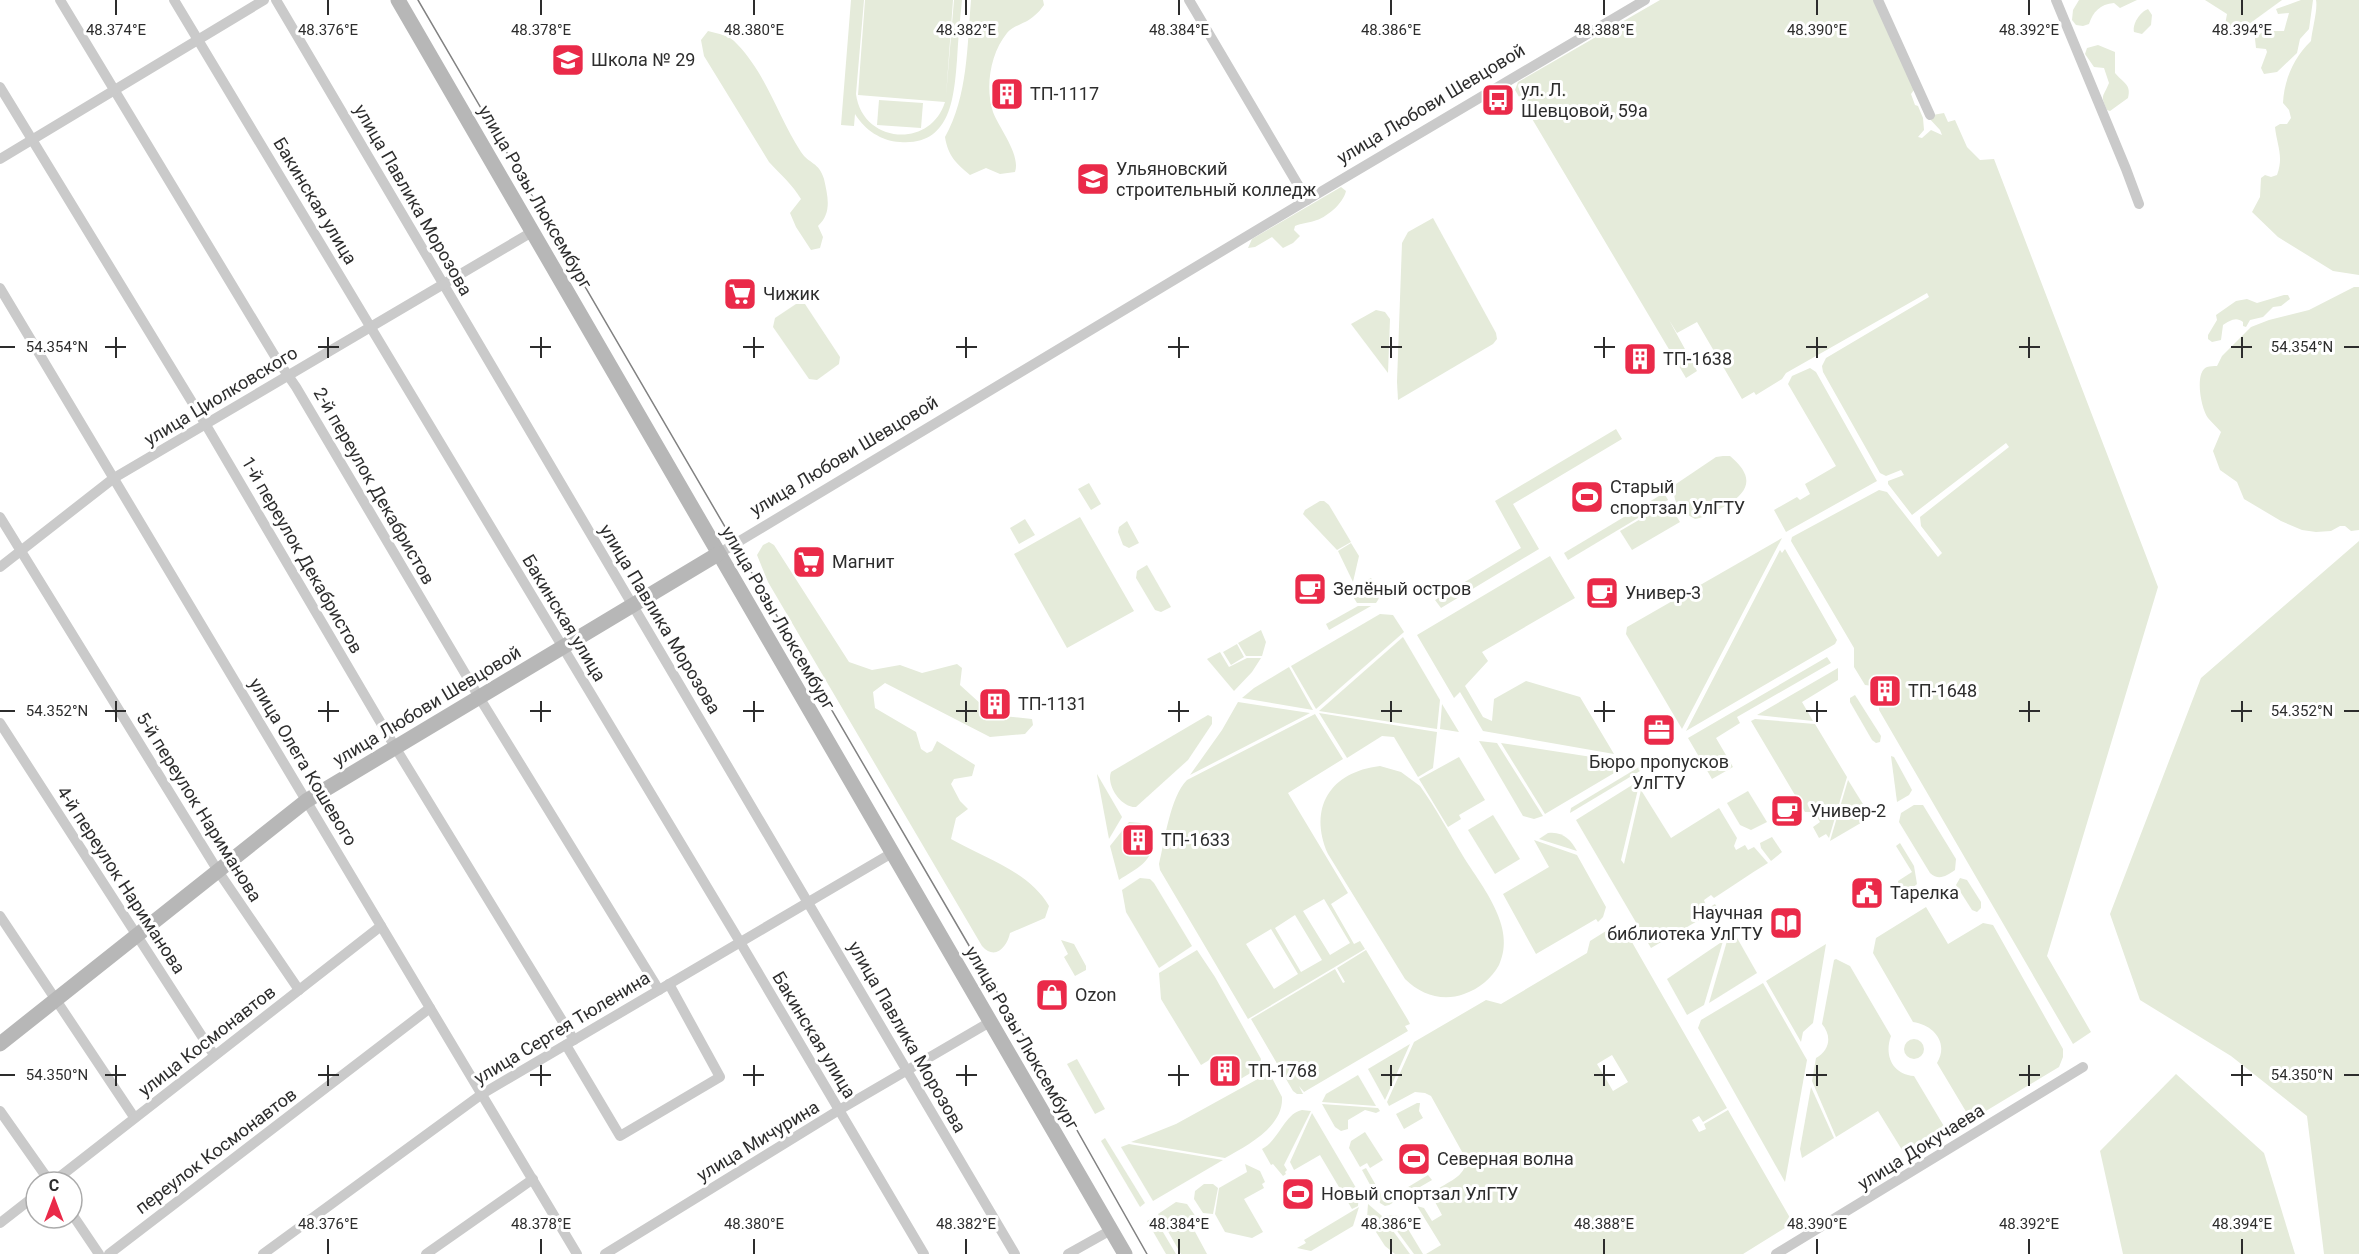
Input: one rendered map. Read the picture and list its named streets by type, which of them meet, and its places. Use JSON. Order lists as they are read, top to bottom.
{
  "streets": {
    "main road": ["улица Любови Шевцовой", "улица Розы Люксембург"],
    "street": [
      "улица Павлика Морозова",
      "Бакинская улица",
      "улица Циолковского",
      "2-й переулок Декабристов",
      "1-й переулок Декабристов",
      "улица Олега Кошевого",
      "5-й переулок Нариманова",
      "4-й переулок Нариманова",
      "улица Сергея Тюленина",
      "улица Космонавтов",
      "улица Мичурина",
      "улица Докучаева",
      "переулок Космонавтов"
    ]
  },
  "crossings": [
    ["улица Любови Шевцовой", "улица Розы Люксембург"],
    ["улица Любови Шевцовой", "улица Павлика Морозова"],
    ["улица Любови Шевцовой", "Бакинская улица"],
    ["улица Любови Шевцовой", "2-й переулок Декабристов"],
    ["улица Любови Шевцовой", "1-й переулок Декабристов"],
    ["улица Любови Шевцовой", "улица Олега Кошевого"],
    ["улица Любови Шевцовой", "5-й переулок Нариманова"],
    ["улица Любови Шевцовой", "4-й переулок Нариманова"],
    ["улица Розы Люксембург", "улица Циолковского"],
    ["улица Розы Люксембург", "улица Сергея Тюленина"],
    ["улица Розы Люксембург", "улица Мичурина"],
    ["улица Павлика Морозова", "улица Циолковского"],
    ["улица Павлика Морозова", "улица Сергея Тюленина"],
    ["улица Павлика Морозова", "улица Мичурина"],
    ["Бакинская улица", "улица Циолковского"],
    ["Бакинская улица", "улица Сергея Тюленина"],
    ["Бакинская улица", "улица Мичурина"],
    ["улица Циолковского", "2-й переулок Декабристов"],
    ["улица Циолковского", "1-й переулок Декабристов"],
    ["улица Циолковского", "улица Олега Кошевого"],
    ["улица Циолковского", "5-й переулок Нариманова"],
    ["2-й переулок Декабристов", "1-й переулок Декабристов"],
    ["2-й переулок Декабристов", "улица Сергея Тюленина"],
    ["1-й переулок Декабристов", "улица Сергея Тюленина"],
    ["улица Олега Кошевого", "улица Сергея Тюленина"],
    ["улица Олега Кошевого", "улица Космонавтов"],
    ["улица Олега Кошевого", "переулок Космонавтов"],
    ["5-й переулок Нариманова", "улица Космонавтов"],
    ["4-й переулок Нариманова", "улица Космонавтов"]
  ],
  "places": {
    "school or university": ["Школа № 29", "Ульяновский строительный колледж"],
    "building": [
      "ТП-1117",
      "ТП-1638",
      "ТП-1648",
      "ТП-1131",
      "ТП-1633",
      "ТП-1768"
    ],
    "bus stop": ["ул. Л. Шевцовой, 59а"],
    "supermarket": ["Чижик", "Магнит"],
    "sports": ["Старый спортзал УлГТУ", "Северная волна", "Новый спортзал УлГТУ"],
    "cafe": ["Зелёный остров", "Универ-3", "Универ-2"],
    "office": ["Бюро пропусков УлГТУ"],
    "public building": ["Тарелка"],
    "library": ["Научная библиотека УлГТУ"],
    "shop": ["Ozon"]
  },
  "north": "top",
  "coordinates": [
    "48.374°E",
    "48.376°E",
    "48.378°E",
    "48.380°E",
    "48.382°E",
    "48.384°E",
    "48.386°E",
    "48.388°E",
    "48.390°E",
    "48.392°E",
    "48.394°E",
    "54.354°N",
    "54.352°N",
    "54.350°N"
  ]
}
